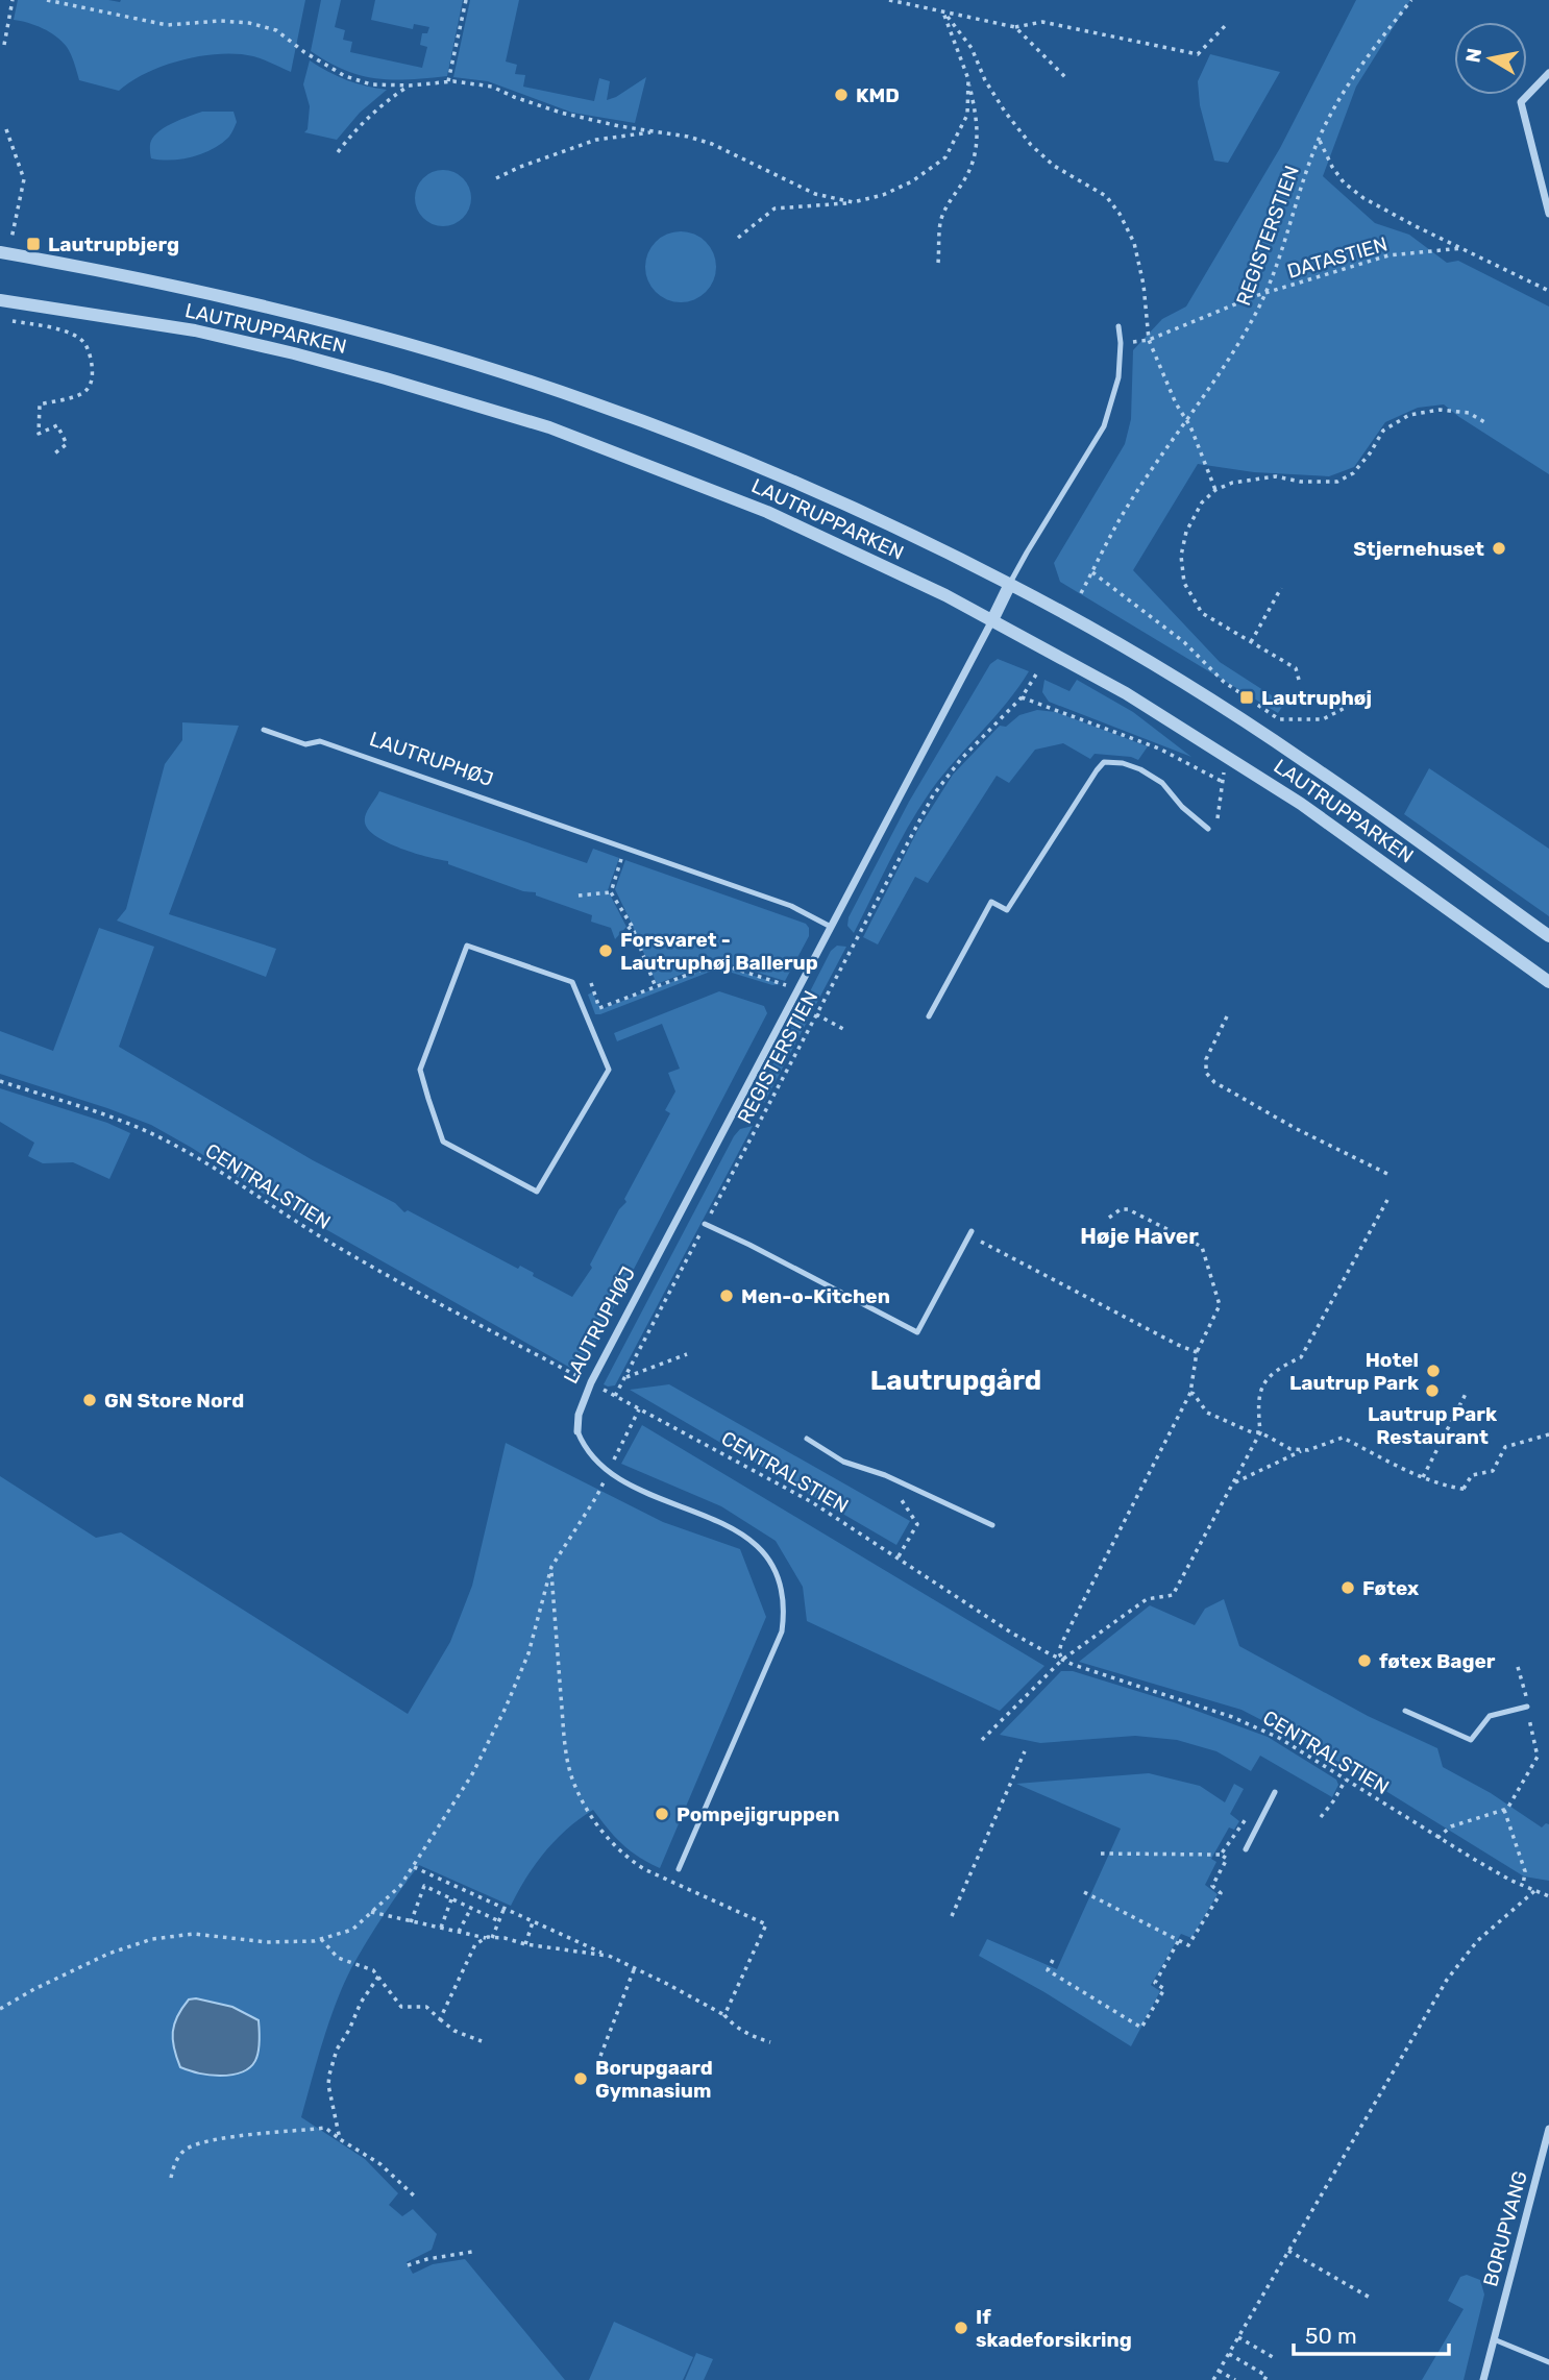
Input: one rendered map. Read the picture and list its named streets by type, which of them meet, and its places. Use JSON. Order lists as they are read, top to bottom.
{
  "streets": {
    "street": ["LAUTRUPPARKEN", "LAUTRUPHØJ", "BORUPVANG"],
    "path": ["REGISTERSTIEN", "DATASTIEN", "CENTRALSTIEN"]
  },
  "crossings": [
    ["REGISTERSTIEN", "DATASTIEN"],
    ["REGISTERSTIEN", "CENTRALSTIEN"],
    ["LAUTRUPPARKEN", "LAUTRUPHØJ"],
    ["LAUTRUPHØJ", "CENTRALSTIEN"]
  ],
  "districts": ["Høje Haver", "Lautrupgård"],
  "places": {
    "other": [
      "KMD",
      "Stjernehuset",
      "Forsvaret - Lautruphøj Ballerup",
      "Men-o-Kitchen",
      "Hotel Lautrup Park",
      "Lautrup Park Restaurant",
      "GN Store Nord",
      "Føtex",
      "føtex Bager",
      "Pompejigruppen",
      "Borupgaard Gymnasium",
      "If skadeforsikring"
    ],
    "transit": ["Lautrupbjerg", "Lautruphøj"]
  },
  "scale_bar": "50 m",
  "north": "left"
}
